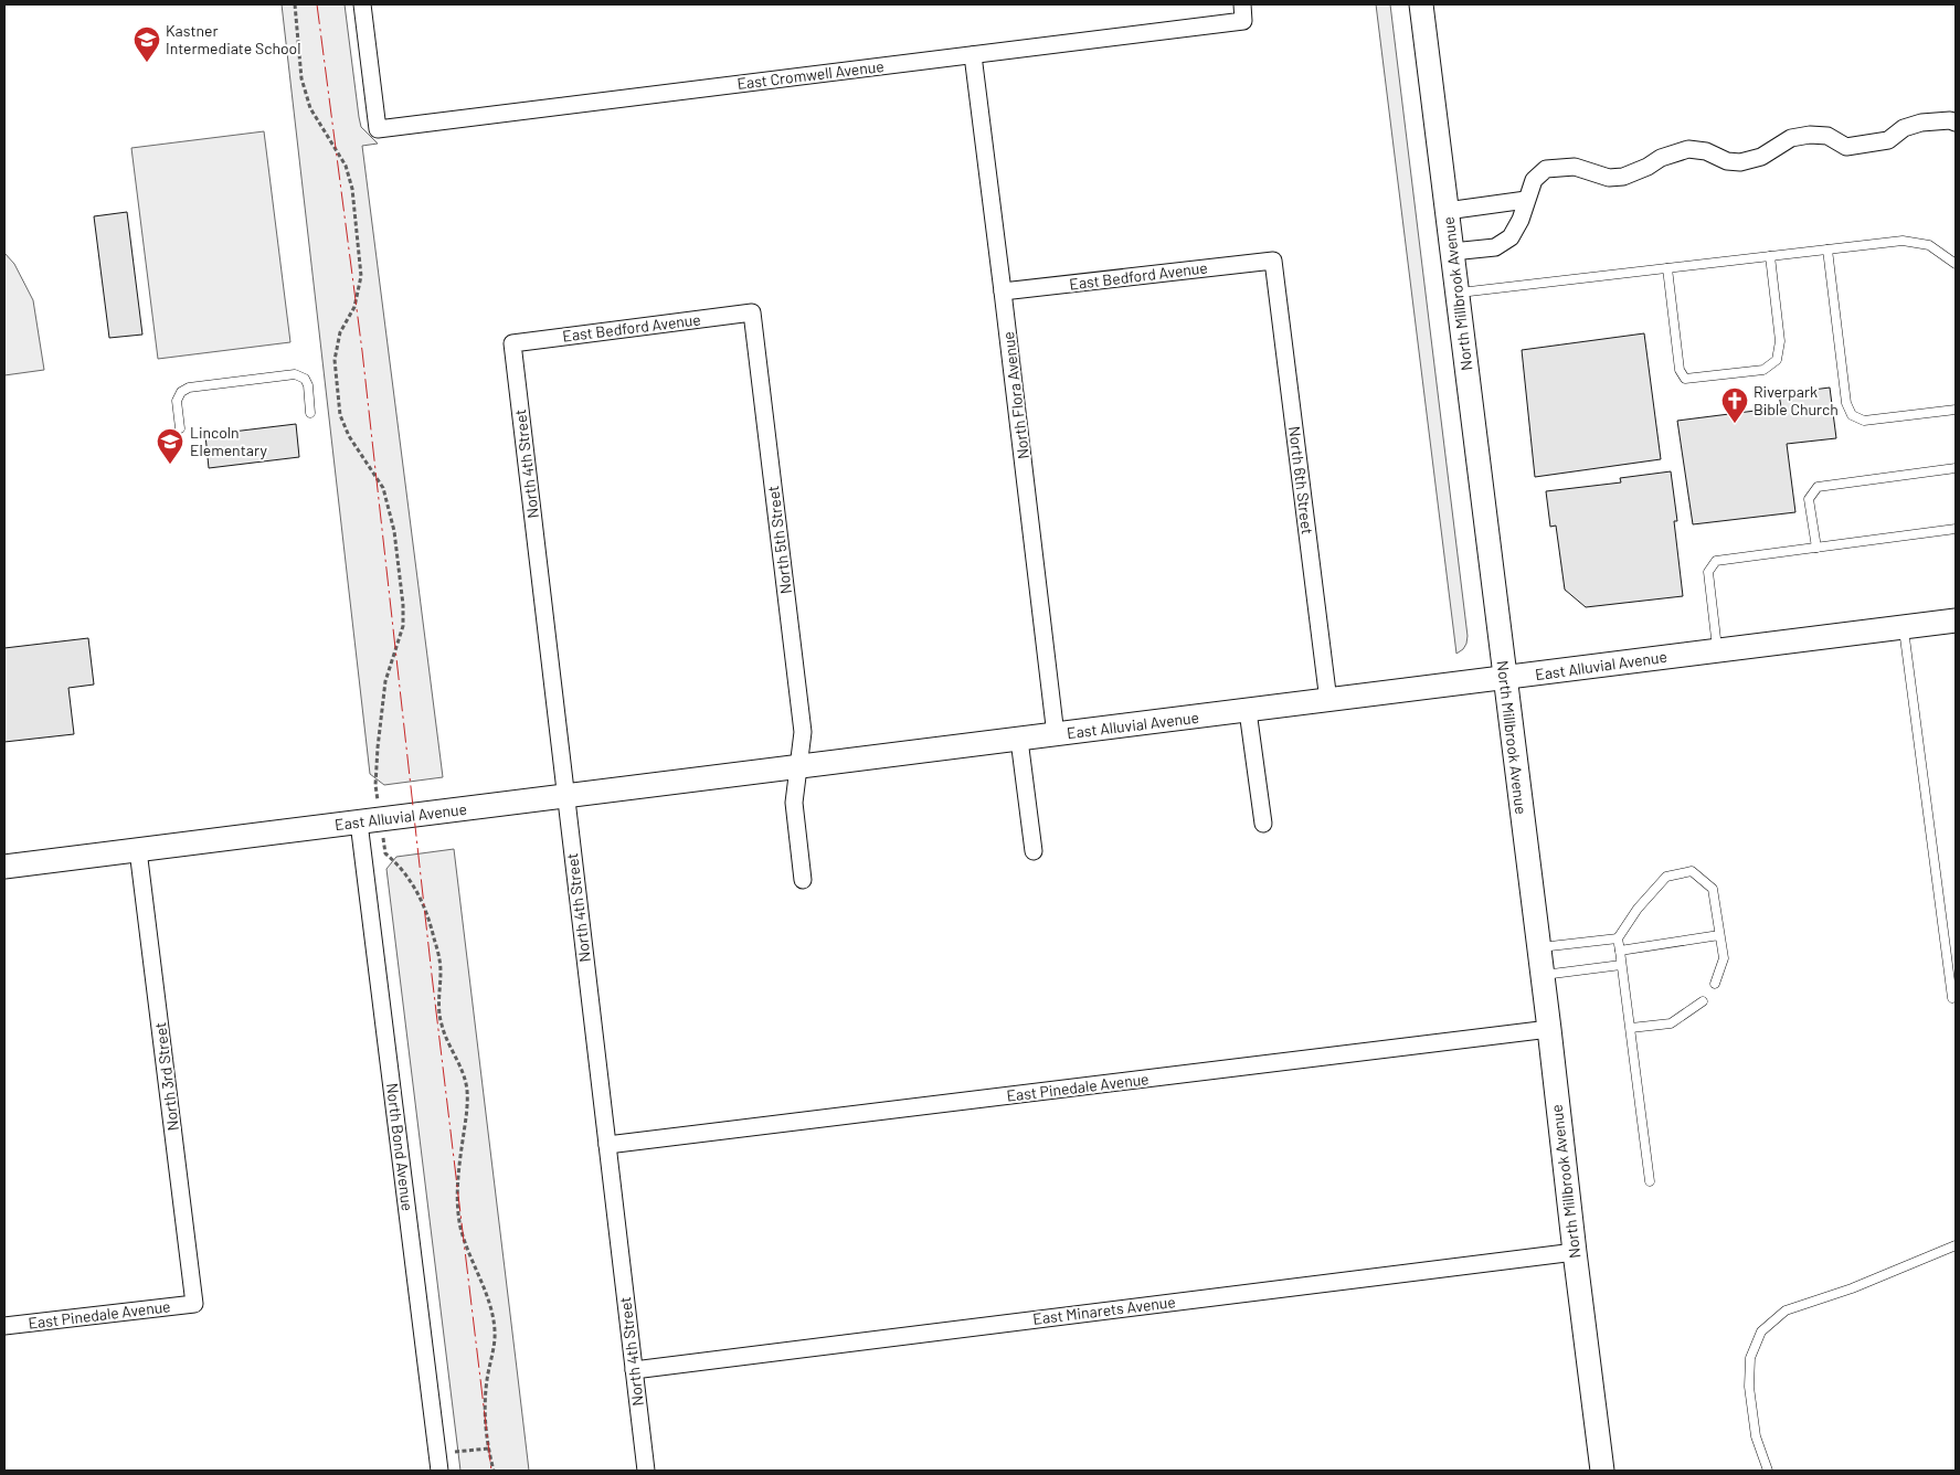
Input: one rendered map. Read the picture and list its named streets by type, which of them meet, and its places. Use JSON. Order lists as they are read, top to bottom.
{
  "streets": {
    "main road": ["North Millbrook Avenue", "East Alluvial Avenue"],
    "street": [
      "East Cromwell Avenue",
      "East Bedford Avenue",
      "North Flora Avenue",
      "North 4th Street",
      "North 6th Street",
      "North 5th Street",
      "North 3rd Street",
      "East Pinedale Avenue",
      "North Bond Avenue",
      "East Minarets Avenue"
    ]
  },
  "crossings": [
    ["East Cromwell Avenue", "North Flora Avenue"],
    ["East Bedford Avenue", "North Flora Avenue"],
    ["East Bedford Avenue", "North 4th Street"],
    ["East Bedford Avenue", "North 6th Street"],
    ["East Bedford Avenue", "North 5th Street"],
    ["North Millbrook Avenue", "East Alluvial Avenue"],
    ["North Millbrook Avenue", "East Pinedale Avenue"],
    ["North Millbrook Avenue", "East Minarets Avenue"],
    ["North Flora Avenue", "East Alluvial Avenue"],
    ["North 4th Street", "East Alluvial Avenue"],
    ["North 4th Street", "East Pinedale Avenue"],
    ["North 4th Street", "East Minarets Avenue"],
    ["North 6th Street", "East Alluvial Avenue"],
    ["North 5th Street", "East Alluvial Avenue"],
    ["East Alluvial Avenue", "North 3rd Street"],
    ["East Alluvial Avenue", "North Bond Avenue"],
    ["North 3rd Street", "East Pinedale Avenue"]
  ],
  "places": {
    "school or university": ["Kastner Intermediate School", "Lincoln Elementary"],
    "church": ["Riverpark Bible Church"]
  }
}
